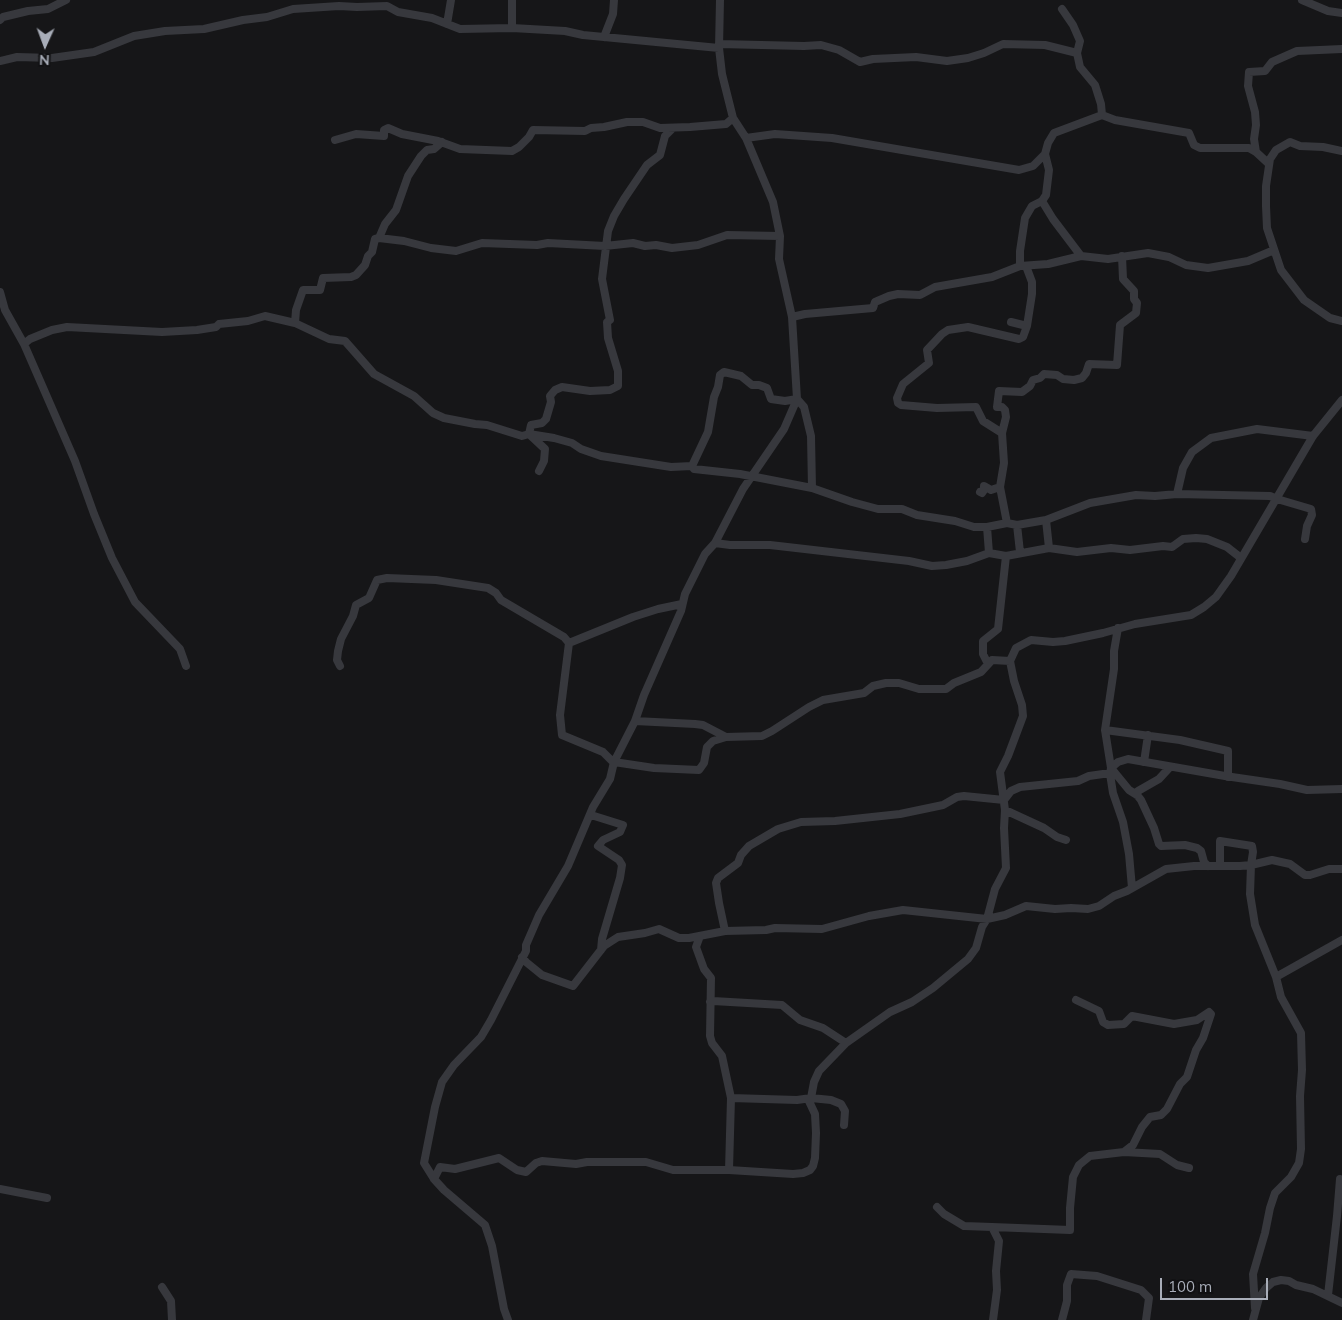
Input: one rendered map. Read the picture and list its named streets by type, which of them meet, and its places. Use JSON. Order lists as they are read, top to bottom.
{
  "scale_bar": "100 m",
  "north": "bottom"
}
